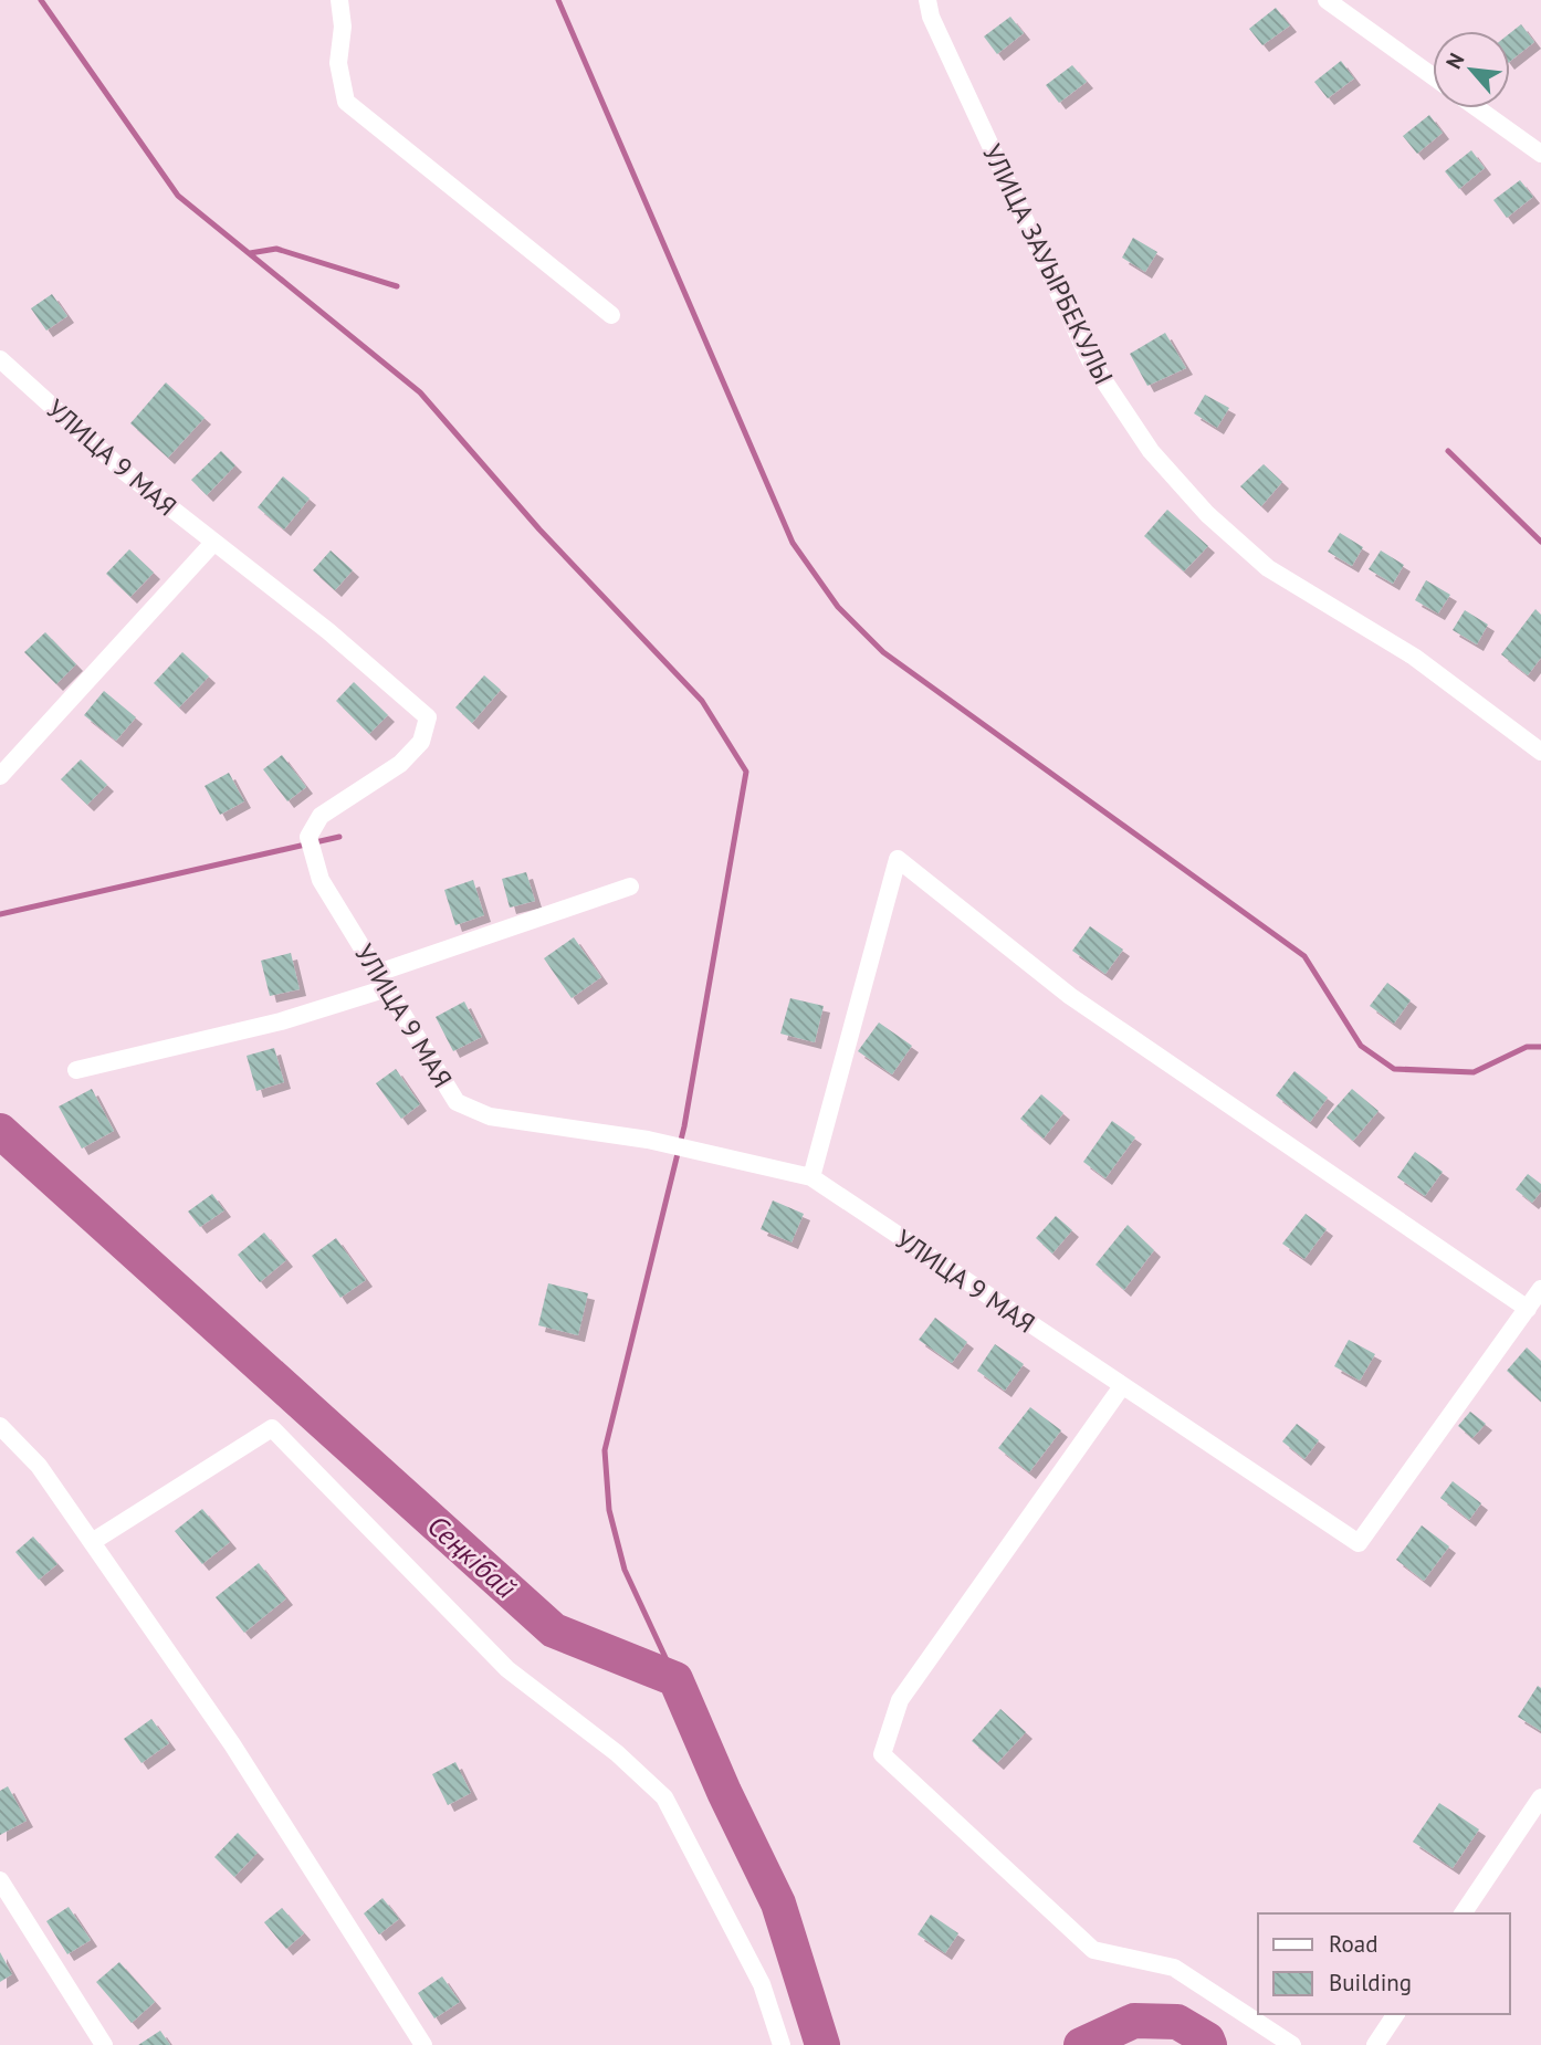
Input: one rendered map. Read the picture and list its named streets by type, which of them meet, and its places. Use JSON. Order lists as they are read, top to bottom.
{
  "streets": {
    "street": ["УЛИЦА ЗАУЫРБЕКУЛЫ", "УЛИЦА 9 МАЯ"]
  },
  "water": ["Сеңкібай"],
  "legend": ["Road", "Building"],
  "north": "top left"
}
